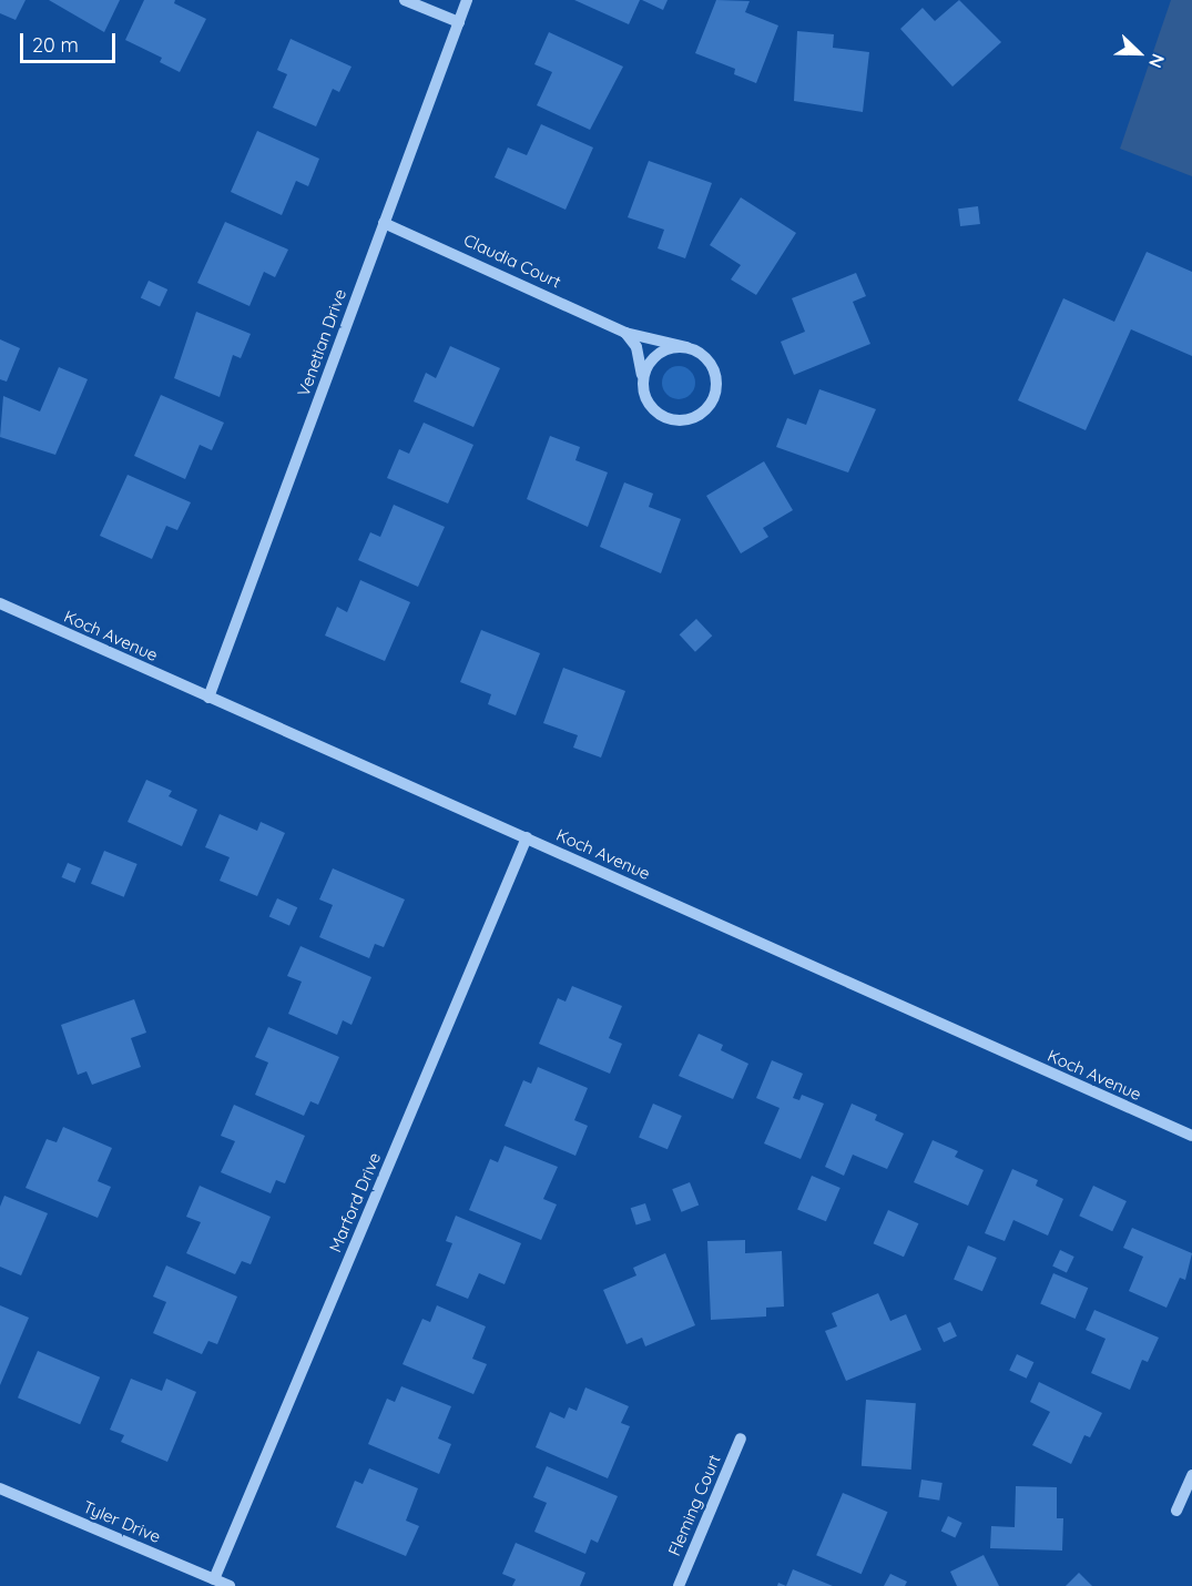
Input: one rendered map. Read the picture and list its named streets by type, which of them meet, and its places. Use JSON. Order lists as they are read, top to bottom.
{
  "streets": {
    "street": [
      "Claudia Court",
      "Venetian Drive",
      "Koch Avenue",
      "Marford Drive",
      "Fleming Court",
      "Tyler Drive"
    ]
  },
  "crossings": [
    ["Claudia Court", "Venetian Drive"],
    ["Venetian Drive", "Koch Avenue"],
    ["Koch Avenue", "Marford Drive"],
    ["Marford Drive", "Tyler Drive"]
  ],
  "scale_bar": "20 m",
  "north": "bottom right"
}
